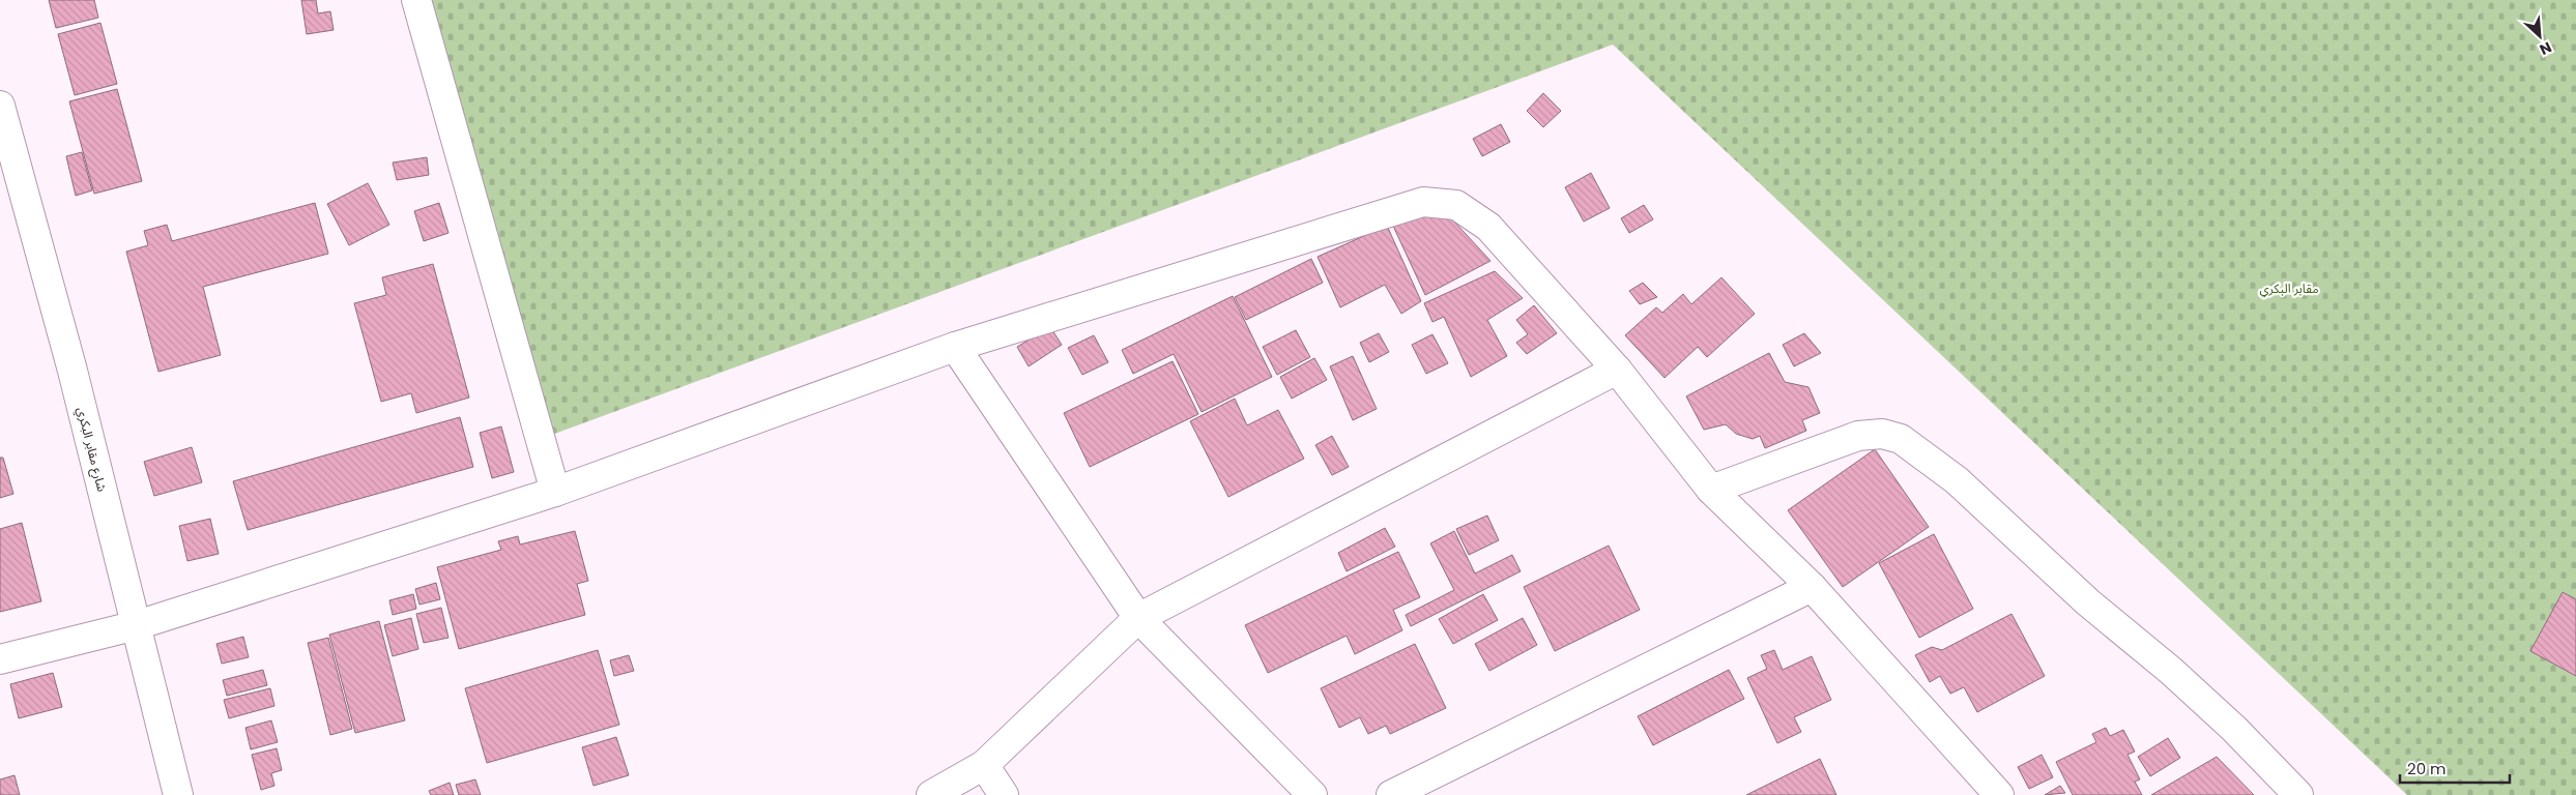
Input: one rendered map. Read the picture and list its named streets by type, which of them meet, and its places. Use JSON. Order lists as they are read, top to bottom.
{
  "streets": {
    "street": ["شارع مقابر البكري"]
  },
  "parks": ["مقابر البكري"],
  "scale_bar": "20 m",
  "north": "bottom right"
}
